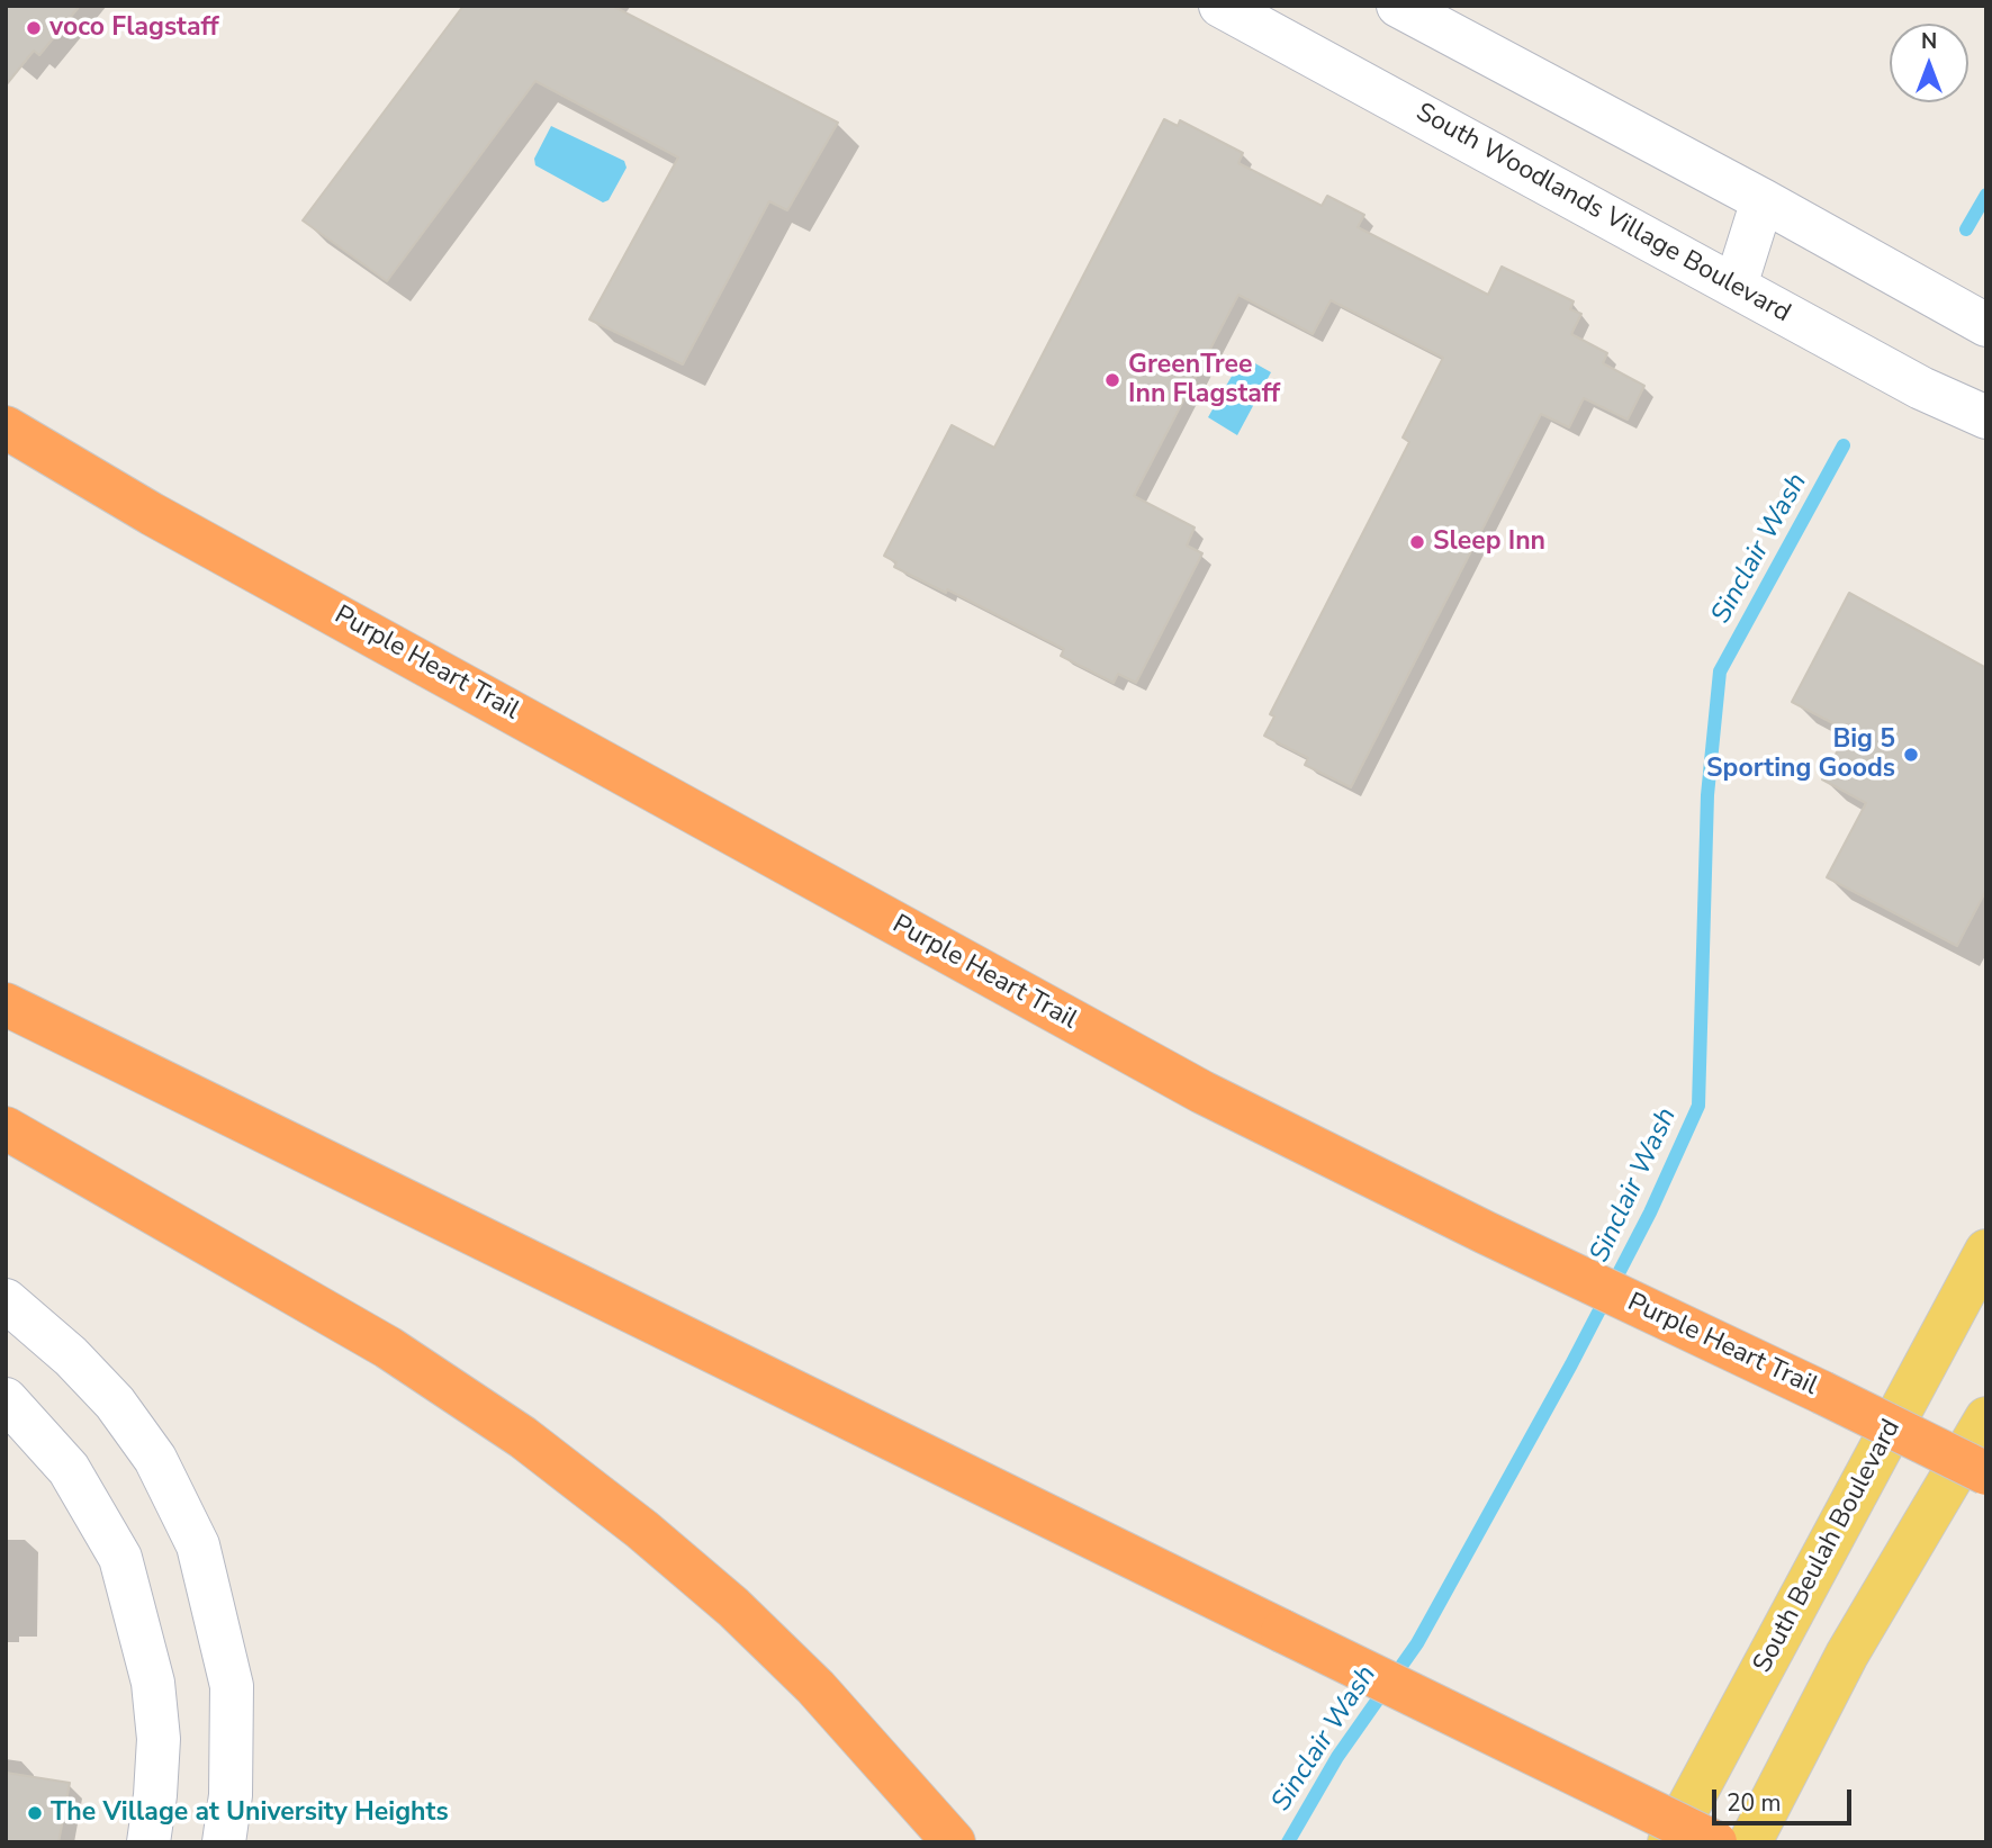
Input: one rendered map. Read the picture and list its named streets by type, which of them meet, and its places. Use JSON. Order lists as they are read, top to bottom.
{
  "streets": {
    "highway": ["Purple Heart Trail"],
    "main road": ["South Beulah Boulevard"],
    "street": ["South Woodlands Village Boulevard"]
  },
  "water": ["Sinclair Wash"],
  "places": [
    "voco Flagstaff",
    "GreenTree Inn Flagstaff",
    "Sleep Inn",
    "Big 5 Sporting Goods",
    "The Village at University Heights"
  ],
  "scale_bar": "20 m",
  "north": "top"
}
